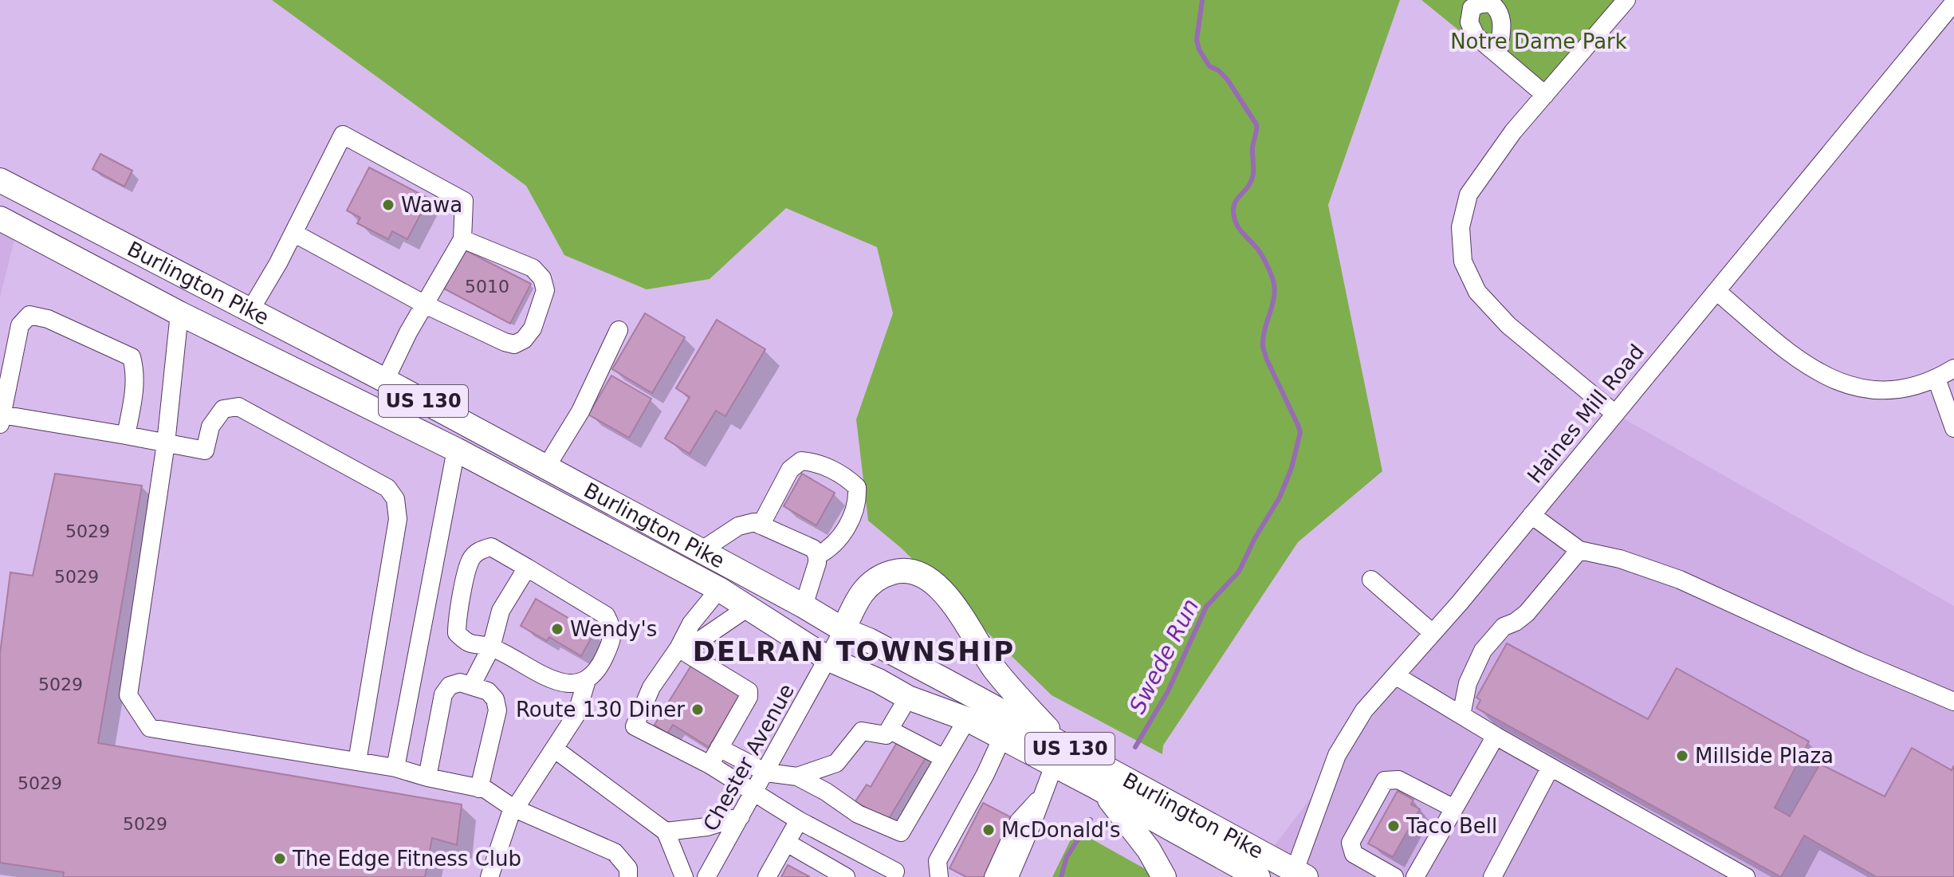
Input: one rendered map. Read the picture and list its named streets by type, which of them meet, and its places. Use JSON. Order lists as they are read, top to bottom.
{
  "streets": {
    "highway": ["Burlington Pike", "US 130"],
    "street": ["Haines Mill Road", "Chester Avenue"]
  },
  "crossings": [
    ["Burlington Pike", "Haines Mill Road"],
    ["Burlington Pike", "Chester Avenue"]
  ],
  "districts": ["DELRAN TOWNSHIP"],
  "water": ["Swede Run"],
  "parks": ["Notre Dame Park"],
  "places": [
    "Wawa",
    "Wendy's",
    "Route 130 Diner",
    "Millside Plaza",
    "Taco Bell",
    "McDonald's",
    "The Edge Fitness Club"
  ],
  "house_numbers": [
    "5010",
    "5029",
    "5029",
    "5029",
    "5029",
    "5029"
  ]
}
